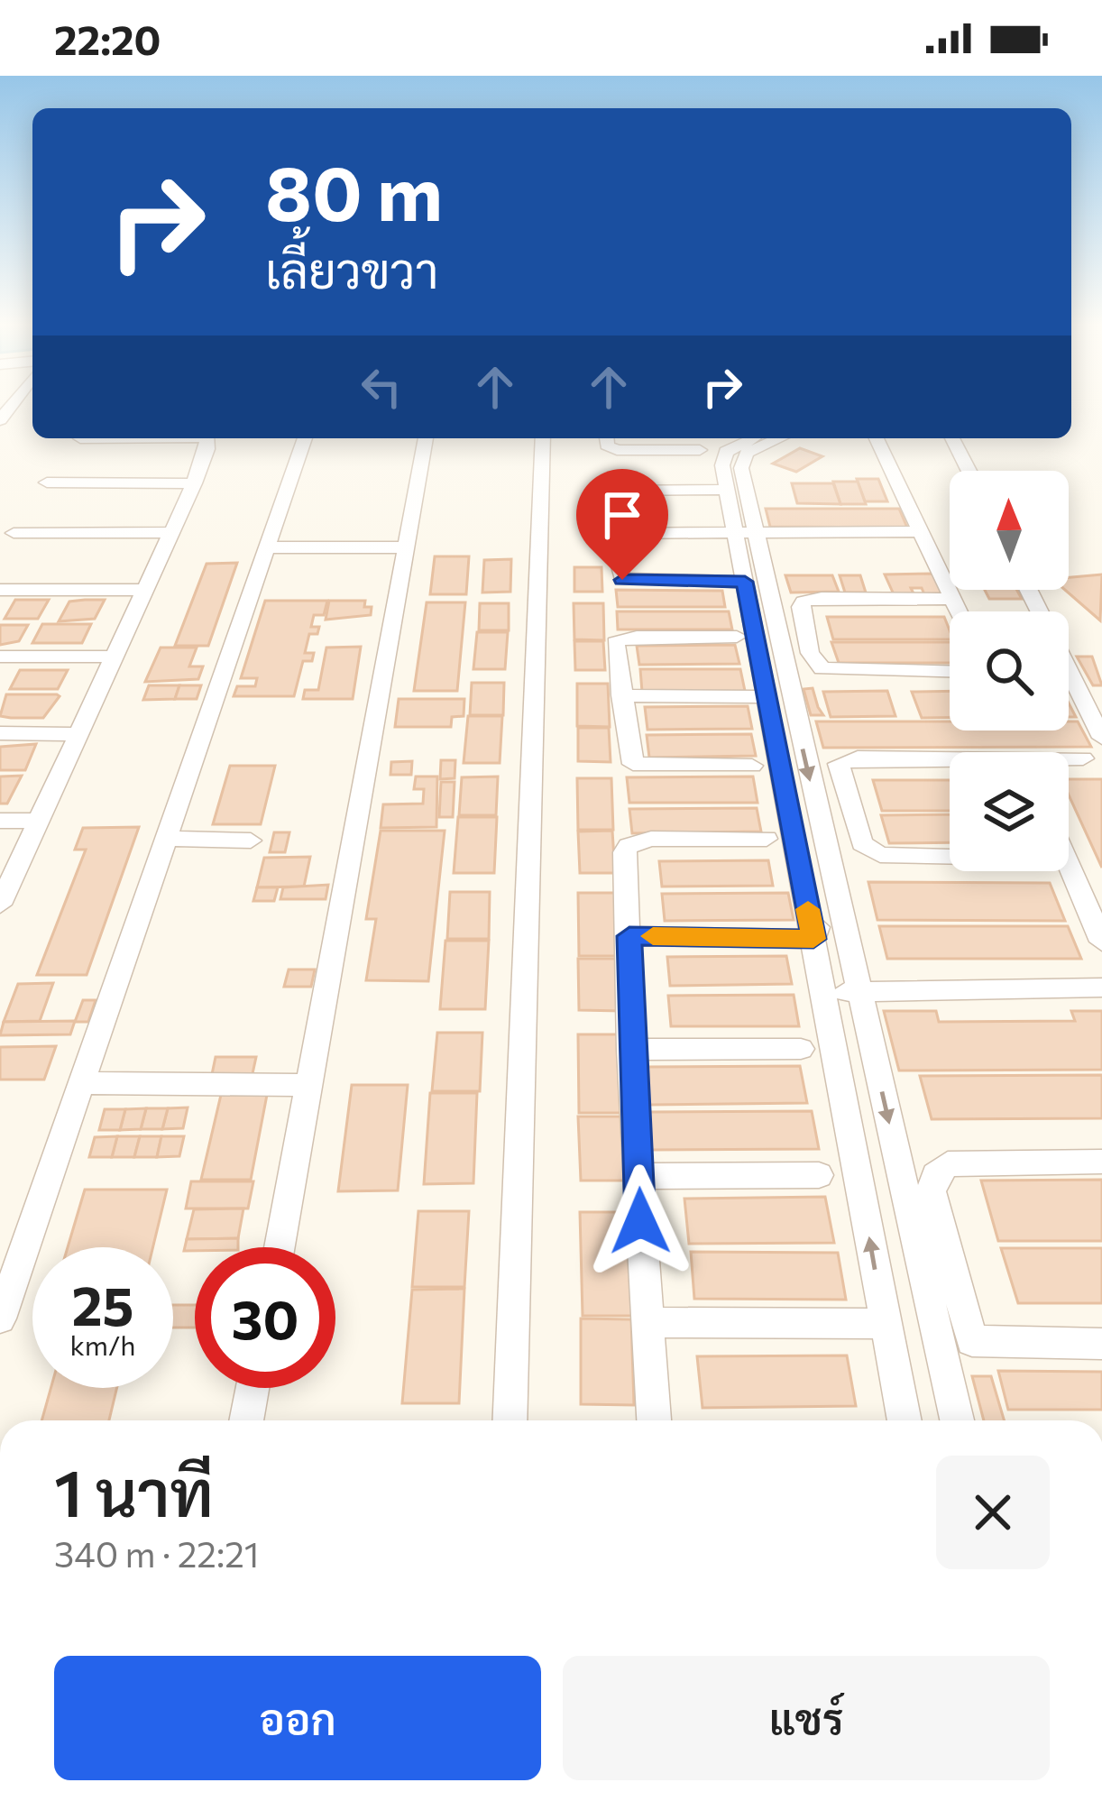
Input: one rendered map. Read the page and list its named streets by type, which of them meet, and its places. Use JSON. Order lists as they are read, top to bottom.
{
  "north": "top",
  "page": {
    "status": "22:20",
    "turn": ["80 m", "เลี้ยวขวา"],
    "speed": "25 km/h",
    "limit": "30",
    "heading": ["1 นาที", "340 m · 22:21"],
    "buttons": ["ออก", "แชร์"]
  }
}
